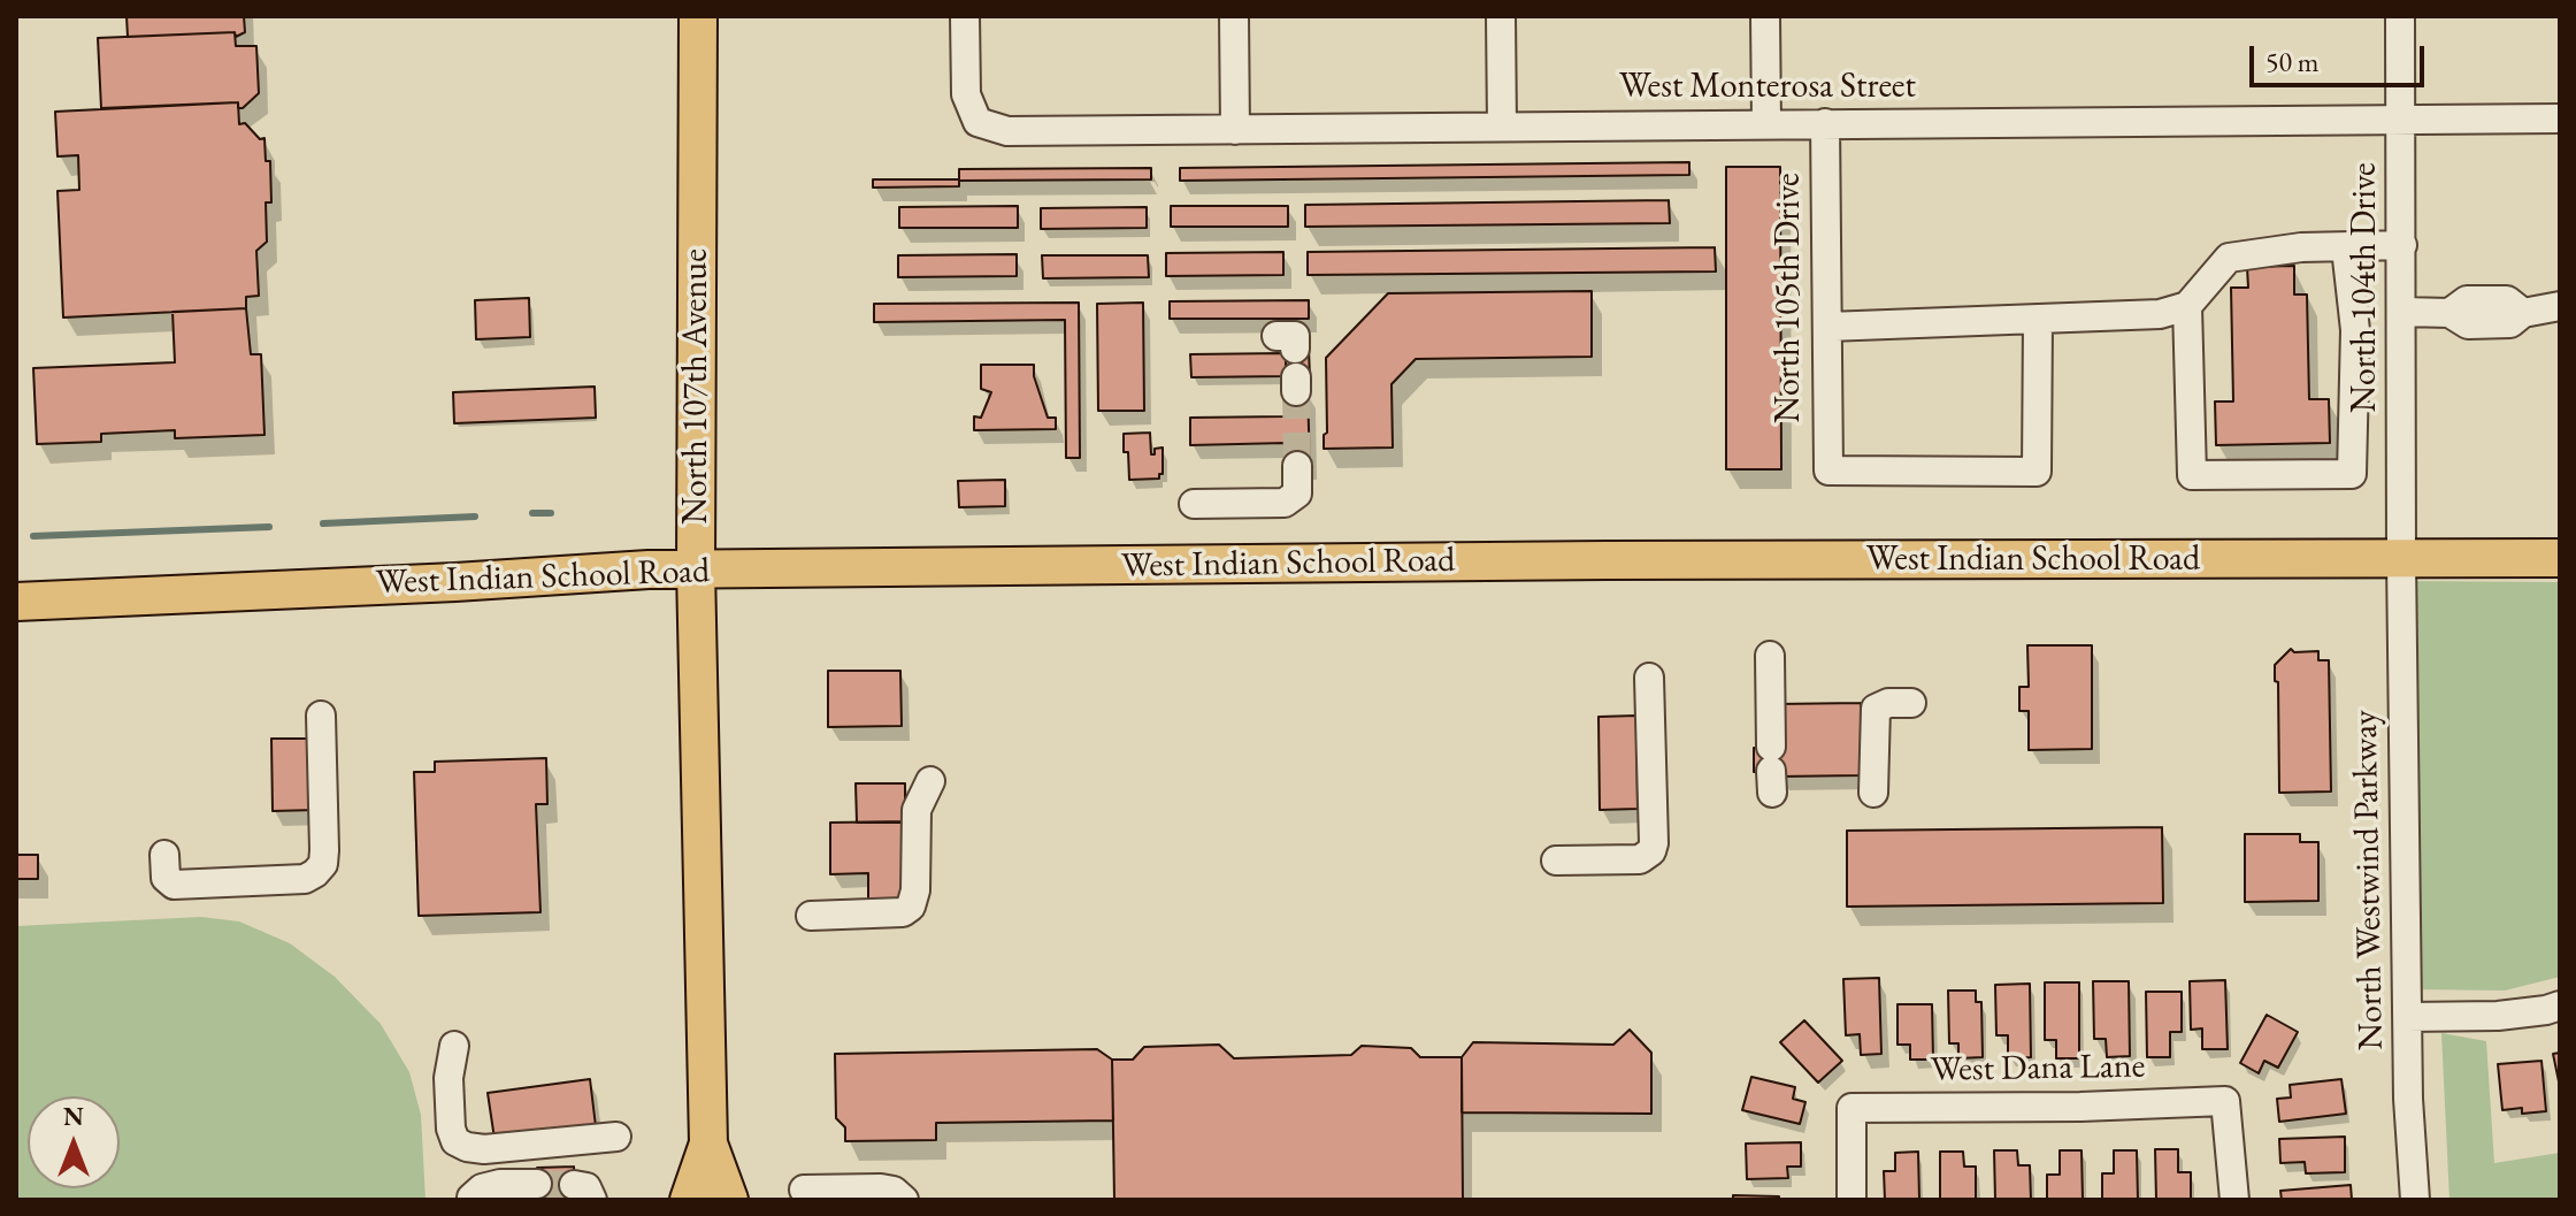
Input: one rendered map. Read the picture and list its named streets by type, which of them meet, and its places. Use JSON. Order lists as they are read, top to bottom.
{
  "streets": {
    "main road": ["North 107th Avenue", "West Indian School Road"],
    "street": [
      "West Monterosa Street",
      "North 104th Drive",
      "North 105th Drive",
      "North Westwind Parkway",
      "West Dana Lane"
    ]
  },
  "crossings": [
    ["West Monterosa Street", "North 104th Drive"],
    ["West Monterosa Street", "North 105th Drive"],
    ["North 104th Drive", "West Indian School Road"],
    ["North 104th Drive", "North Westwind Parkway"],
    ["North 107th Avenue", "West Indian School Road"],
    ["West Indian School Road", "North Westwind Parkway"]
  ],
  "scale_bar": "50 m",
  "north": "top"
}
